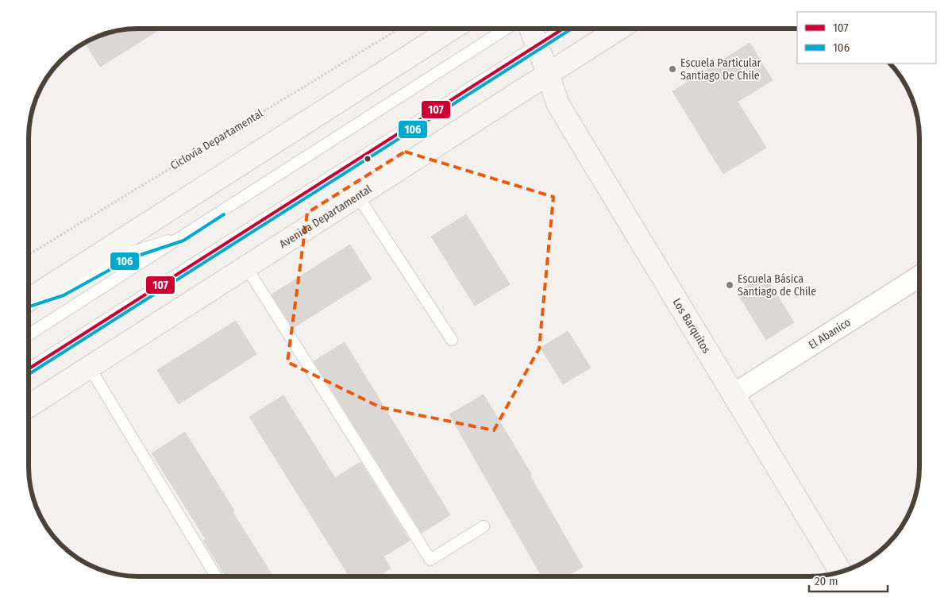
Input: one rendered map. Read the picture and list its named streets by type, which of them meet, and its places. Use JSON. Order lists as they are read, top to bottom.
{
  "streets": {
    "main road": ["Avenida Departamental", "Los Barquitos"],
    "street": ["El Abanico"],
    "path": ["Ciclovía Departamental"]
  },
  "crossings": [
    ["Avenida Departamental", "Los Barquitos"],
    ["Los Barquitos", "El Abanico"]
  ],
  "places": ["Escuela Particular Santiago De Chile", "Escuela Básica Santiago de Chile"],
  "lines": ["transit line 107", "transit line 106"],
  "legend": ["107", "106"],
  "scale_bar": "20 m"
}
